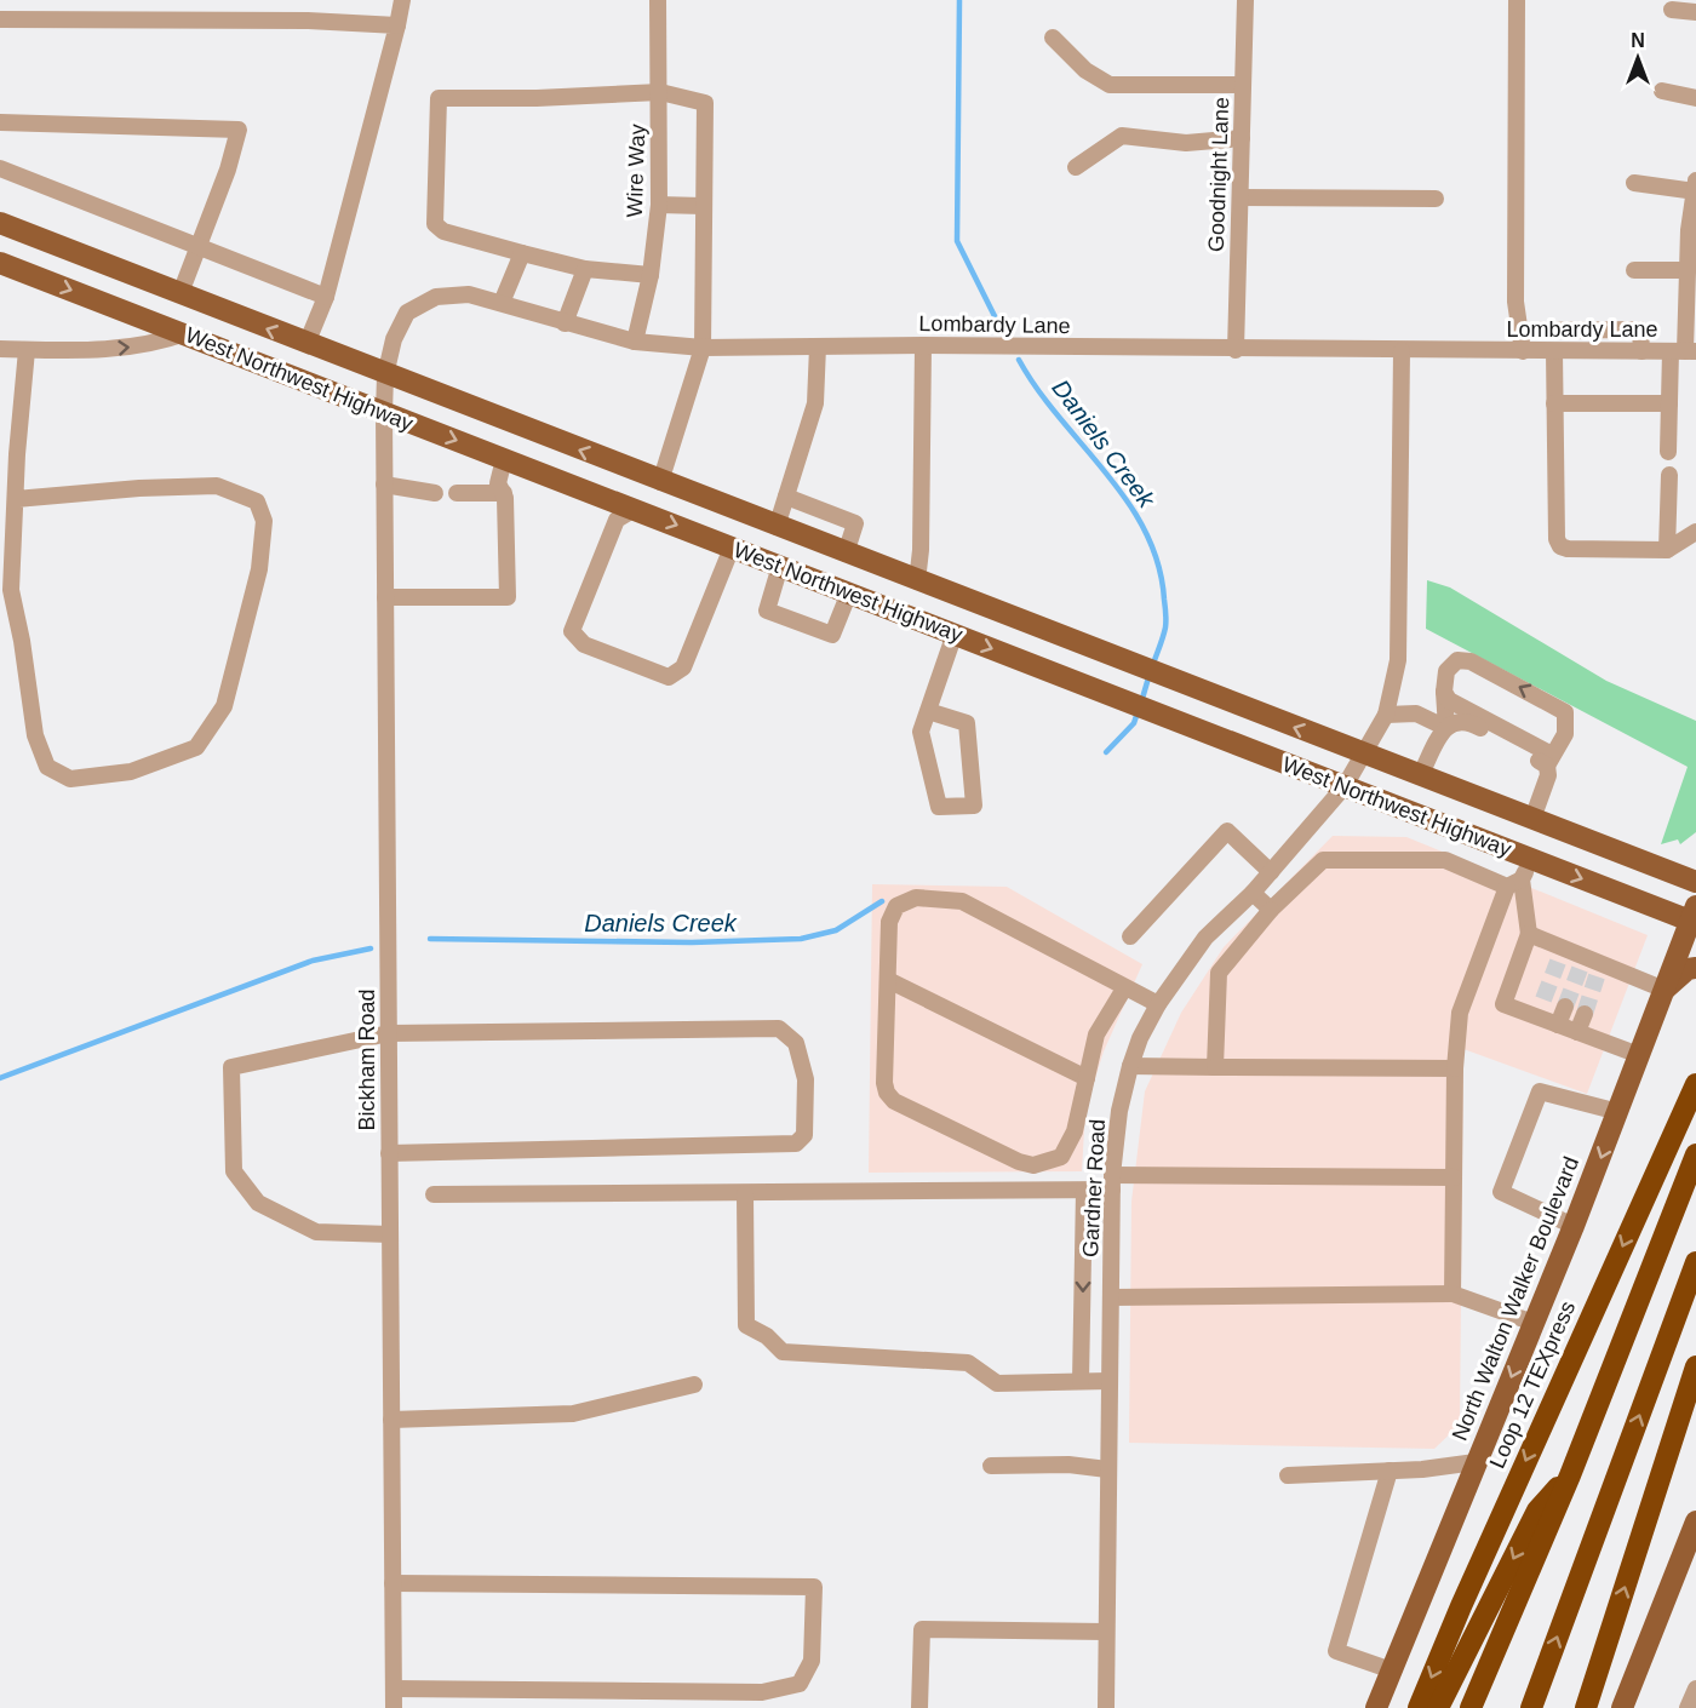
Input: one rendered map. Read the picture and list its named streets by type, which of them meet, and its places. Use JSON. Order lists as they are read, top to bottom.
{
  "streets": {
    "highway": ["Loop 12 TEXpress"],
    "main road": ["West Northwest Highway", "North Walton Walker Boulevard"],
    "street": [
      "Wire Way",
      "Goodnight Lane",
      "Lombardy Lane",
      "Bickham Road",
      "Gardner Road"
    ]
  },
  "crossings": [
    ["Wire Way", "Lombardy Lane"],
    ["Goodnight Lane", "Lombardy Lane"],
    ["Lombardy Lane", "West Northwest Highway"],
    ["Lombardy Lane", "Bickham Road"],
    ["Lombardy Lane", "Gardner Road"],
    ["West Northwest Highway", "Bickham Road"],
    ["West Northwest Highway", "Gardner Road"],
    ["West Northwest Highway", "North Walton Walker Boulevard"]
  ],
  "water": ["Daniels Creek"],
  "north": "top"
}
